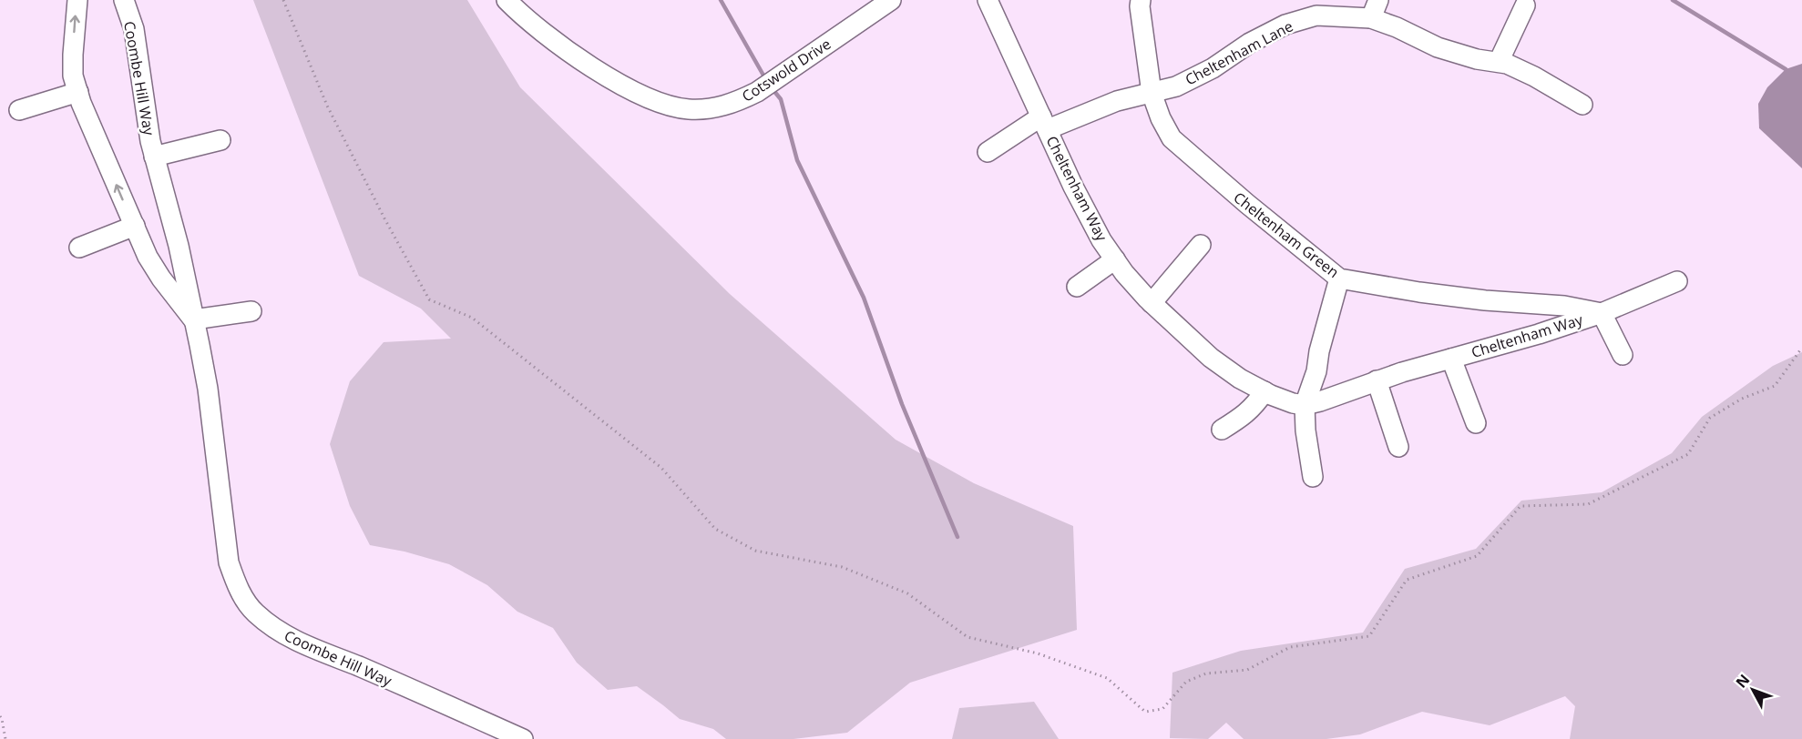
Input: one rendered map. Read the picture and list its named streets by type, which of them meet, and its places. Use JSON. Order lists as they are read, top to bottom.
{
  "streets": {
    "street": [
      "Cheltenham Lane",
      "Cotswold Drive",
      "Coombe Hill Way",
      "Cheltenham Way",
      "Cheltenham Green"
    ]
  },
  "crossings": [
    ["Cheltenham Lane", "Cheltenham Way"],
    ["Cheltenham Lane", "Cheltenham Green"],
    ["Cheltenham Way", "Cheltenham Green"]
  ],
  "north": "top left"
}
